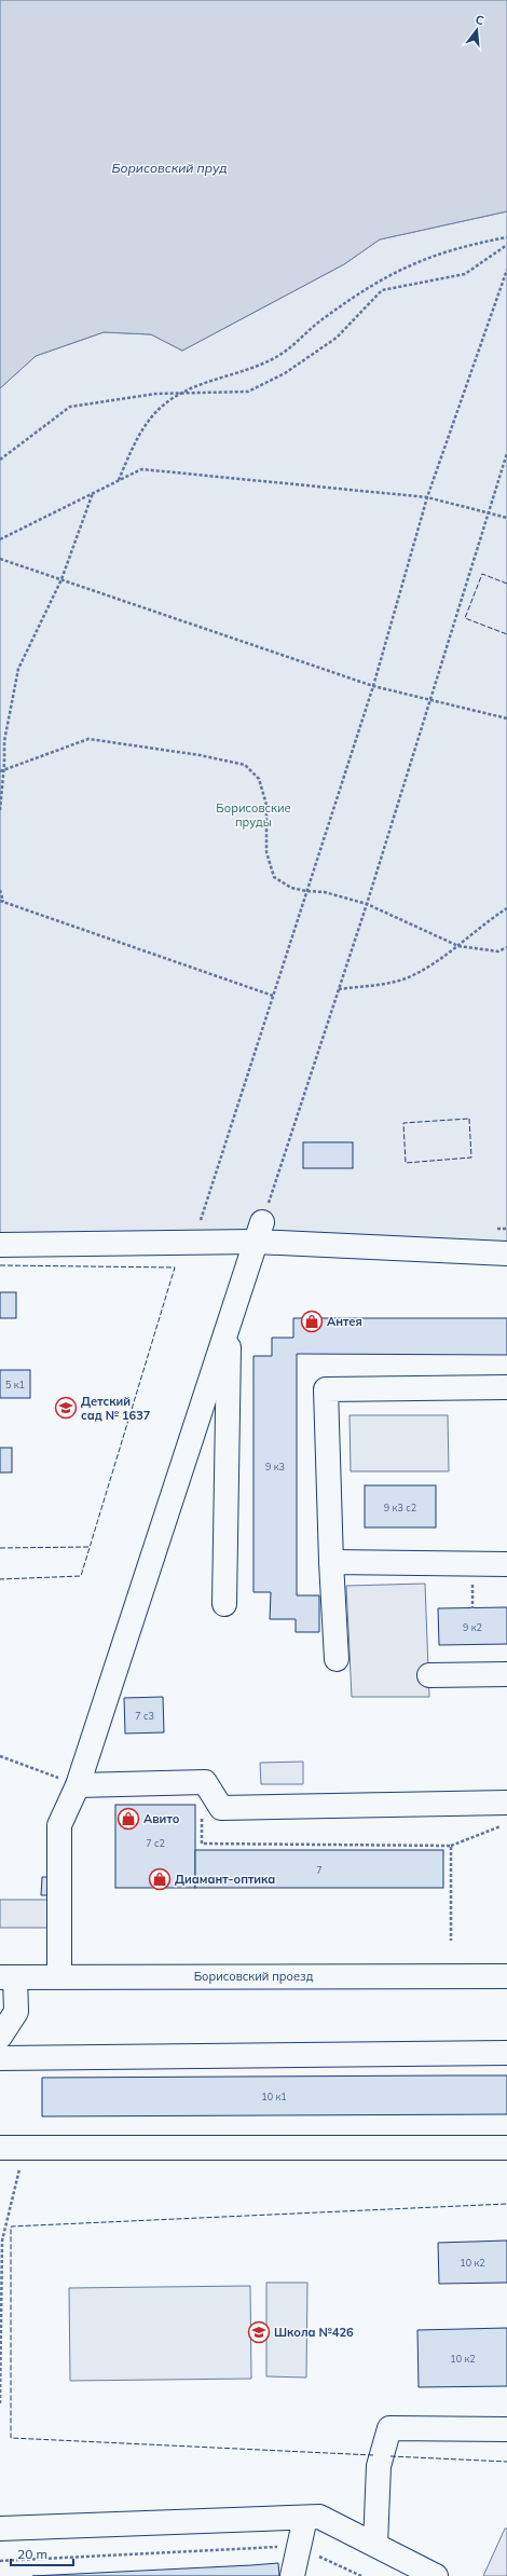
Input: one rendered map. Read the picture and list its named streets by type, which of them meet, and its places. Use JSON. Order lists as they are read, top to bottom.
{
  "streets": {
    "street": ["Борисовский проезд"]
  },
  "water": ["Борисовский пруд"],
  "parks": ["Борисовские пруды"],
  "places": {
    "shop": ["Антея", "Авито", "Диамант-оптика"],
    "school or university": ["Детский сад № 1637", "Школа №426"]
  },
  "house_numbers": [
    "5 к1",
    "9 к3",
    "9 к3 с2",
    "9 к2",
    "7 с3",
    "7 с2",
    "7",
    "10 к1",
    "10 к2",
    "10 к2"
  ],
  "scale_bar": "20 m",
  "north": "top"
}
